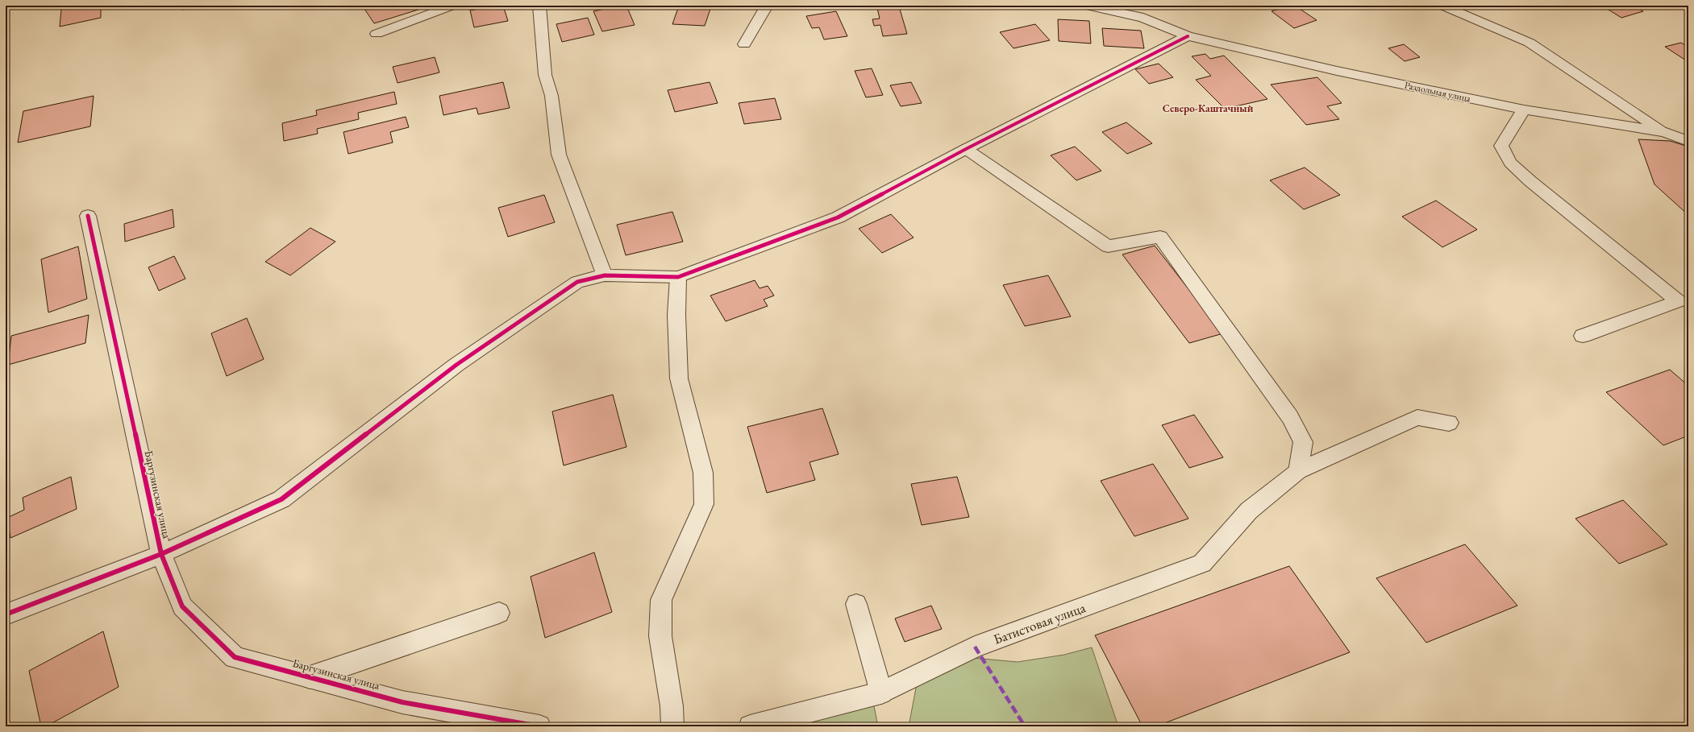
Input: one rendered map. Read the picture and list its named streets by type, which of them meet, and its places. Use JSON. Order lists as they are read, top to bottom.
{
  "streets": {
    "street": ["Раздольная улица", "Баргузинская улица", "Батистовая улица"]
  },
  "districts": ["Северо-Каштачный"]
}
